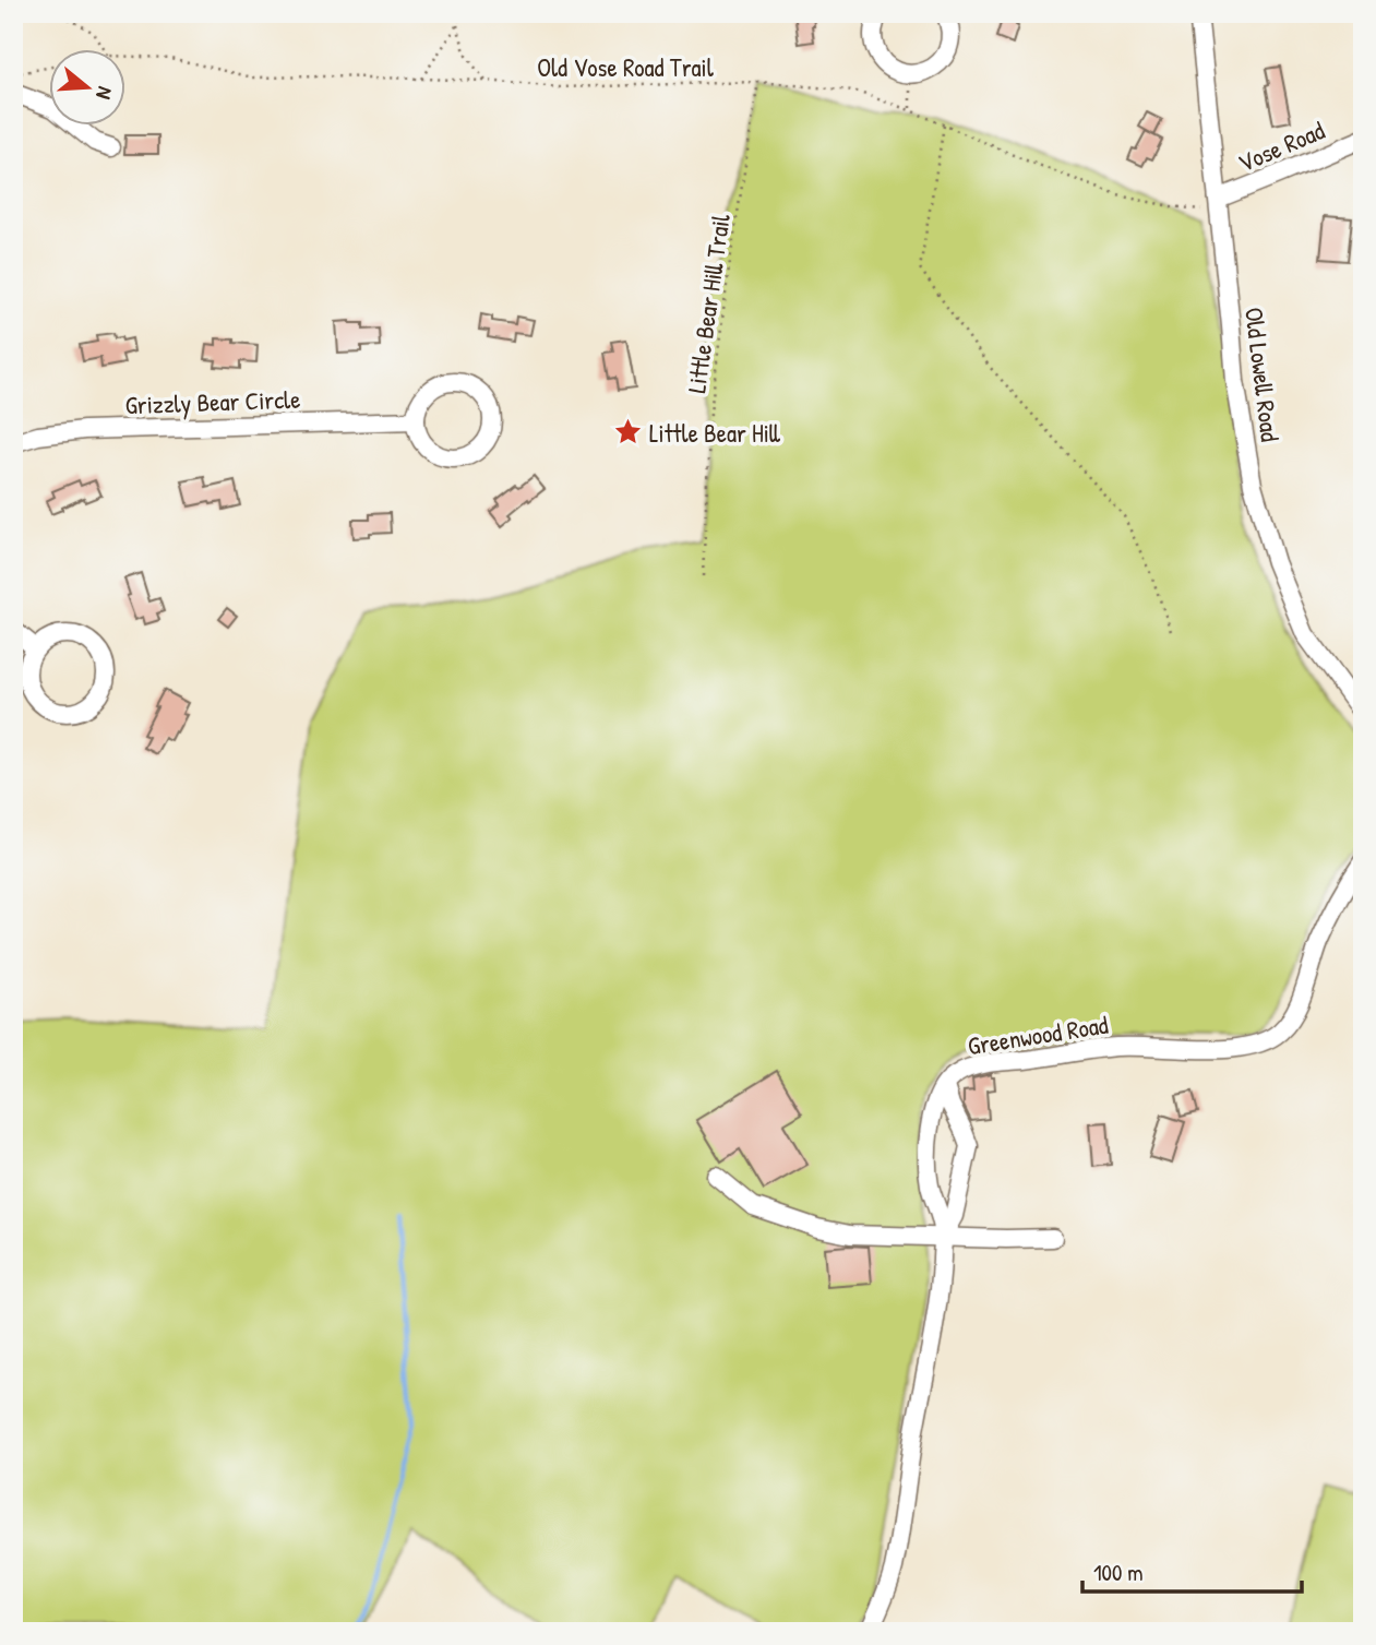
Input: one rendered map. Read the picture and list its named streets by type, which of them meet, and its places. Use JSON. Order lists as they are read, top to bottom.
{
  "streets": {
    "street": [
      "Vose Road",
      "Old Lowell Road",
      "Grizzly Bear Circle",
      "Greenwood Road"
    ],
    "path": ["Old Vose Road Trail", "Little Bear Hill Trail"]
  },
  "crossings": [
    ["Old Vose Road Trail", "Vose Road"],
    ["Old Vose Road Trail", "Little Bear Hill Trail"],
    ["Old Vose Road Trail", "Old Lowell Road"],
    ["Vose Road", "Old Lowell Road"]
  ],
  "places": {
    "place": ["Little Bear Hill"]
  },
  "scale_bar": "100 m",
  "north": "right"
}
